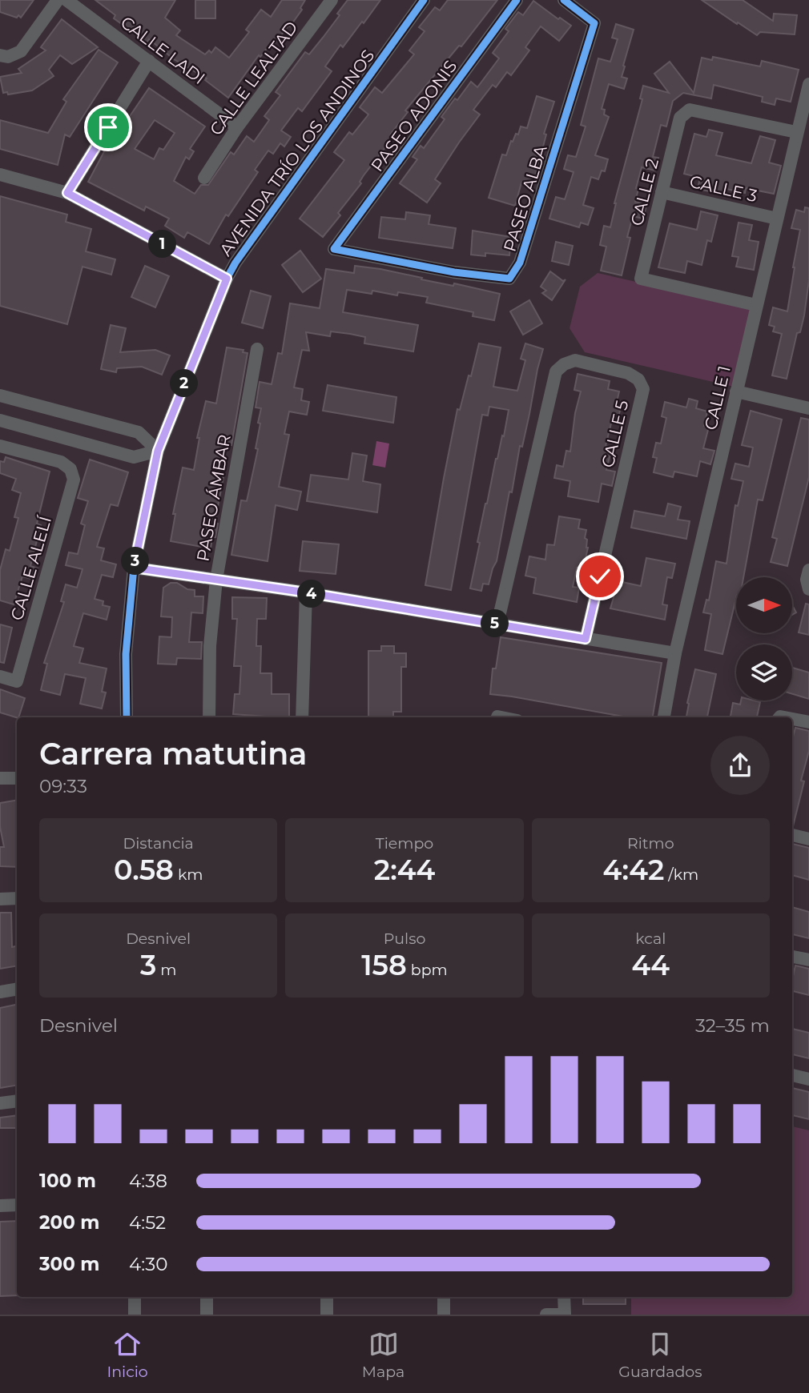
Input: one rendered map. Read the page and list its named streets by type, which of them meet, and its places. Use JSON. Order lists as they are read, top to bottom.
{
  "streets": {
    "street": [
      "CALLE LADI",
      "CALLE LEALTAD",
      "PASEO ADONIS",
      "AVENIDA TRÍO LOS ANDINOS",
      "CALLE 3",
      "CALLE 2",
      "PASEO ALBA",
      "CALLE 1",
      "CALLE 5",
      "PASEO ÁMBAR",
      "CALLE ALELÍ"
    ]
  },
  "crossings": [
    ["CALLE LADI", "CALLE LEALTAD"],
    ["PASEO ADONIS", "PASEO ALBA"],
    ["CALLE 3", "CALLE 2"],
    ["CALLE 3", "CALLE 1"],
    ["CALLE 2", "CALLE 1"]
  ],
  "north": "right",
  "page": {
    "pins": [
      "1",
      "2",
      "3",
      "4",
      "5"
    ],
    "heading": ["Carrera matutina", "09:33"],
    "stats": [
      ["Distancia", "0.58 km"],
      ["Tiempo", "2:44"],
      ["Ritmo", "4:42 /km"],
      ["Desnivel", "3 m"],
      ["Pulso", "158 bpm"],
      ["kcal", "44"]
    ],
    "chart": ["Desnivel", "32–35 m"],
    "list": [
      {
        "name": "100 m",
        "note": "4:38"
      },
      {
        "name": "200 m",
        "note": "4:52"
      },
      {
        "name": "300 m",
        "note": "4:30"
      }
    ],
    "tabs": ["Inicio", "Mapa", "Guardados"]
  }
}
